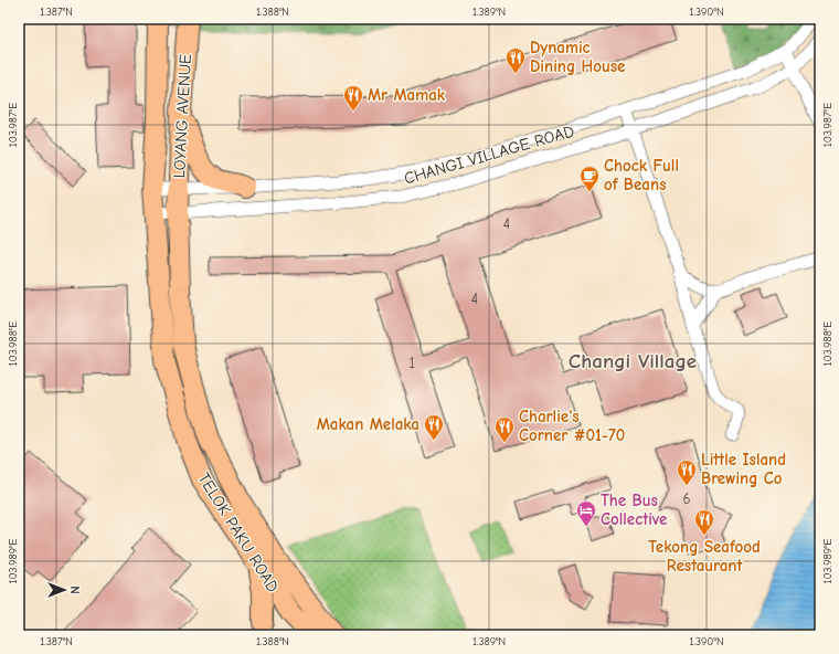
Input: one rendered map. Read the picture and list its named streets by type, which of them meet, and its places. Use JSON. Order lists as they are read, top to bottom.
{
  "streets": {
    "main road": ["LOYANG AVENUE", "TELOK PAKU ROAD"],
    "street": ["CHANGI VILLAGE ROAD"]
  },
  "crossings": [
    ["LOYANG AVENUE", "CHANGI VILLAGE ROAD"],
    ["LOYANG AVENUE", "TELOK PAKU ROAD"],
    ["CHANGI VILLAGE ROAD", "TELOK PAKU ROAD"]
  ],
  "districts": ["Changi Village"],
  "places": {
    "restaurant": [
      "Dynamic Dining House",
      "Mr Mamak",
      "Makan Melaka",
      "Charlie's Corner #01-70",
      "Little Island Brewing Co",
      "Tekong Seafood Restaurant"
    ],
    "cafe": ["Chock Full of Beans"],
    "hotel": ["The Bus Collective"]
  },
  "house_numbers": [
    "4",
    "4",
    "1",
    "6"
  ],
  "north": "right",
  "coordinates": [
    "1.387°N",
    "1.388°N",
    "1.389°N",
    "1.390°N",
    "103.987°E",
    "103.988°E",
    "103.989°E"
  ]
}
